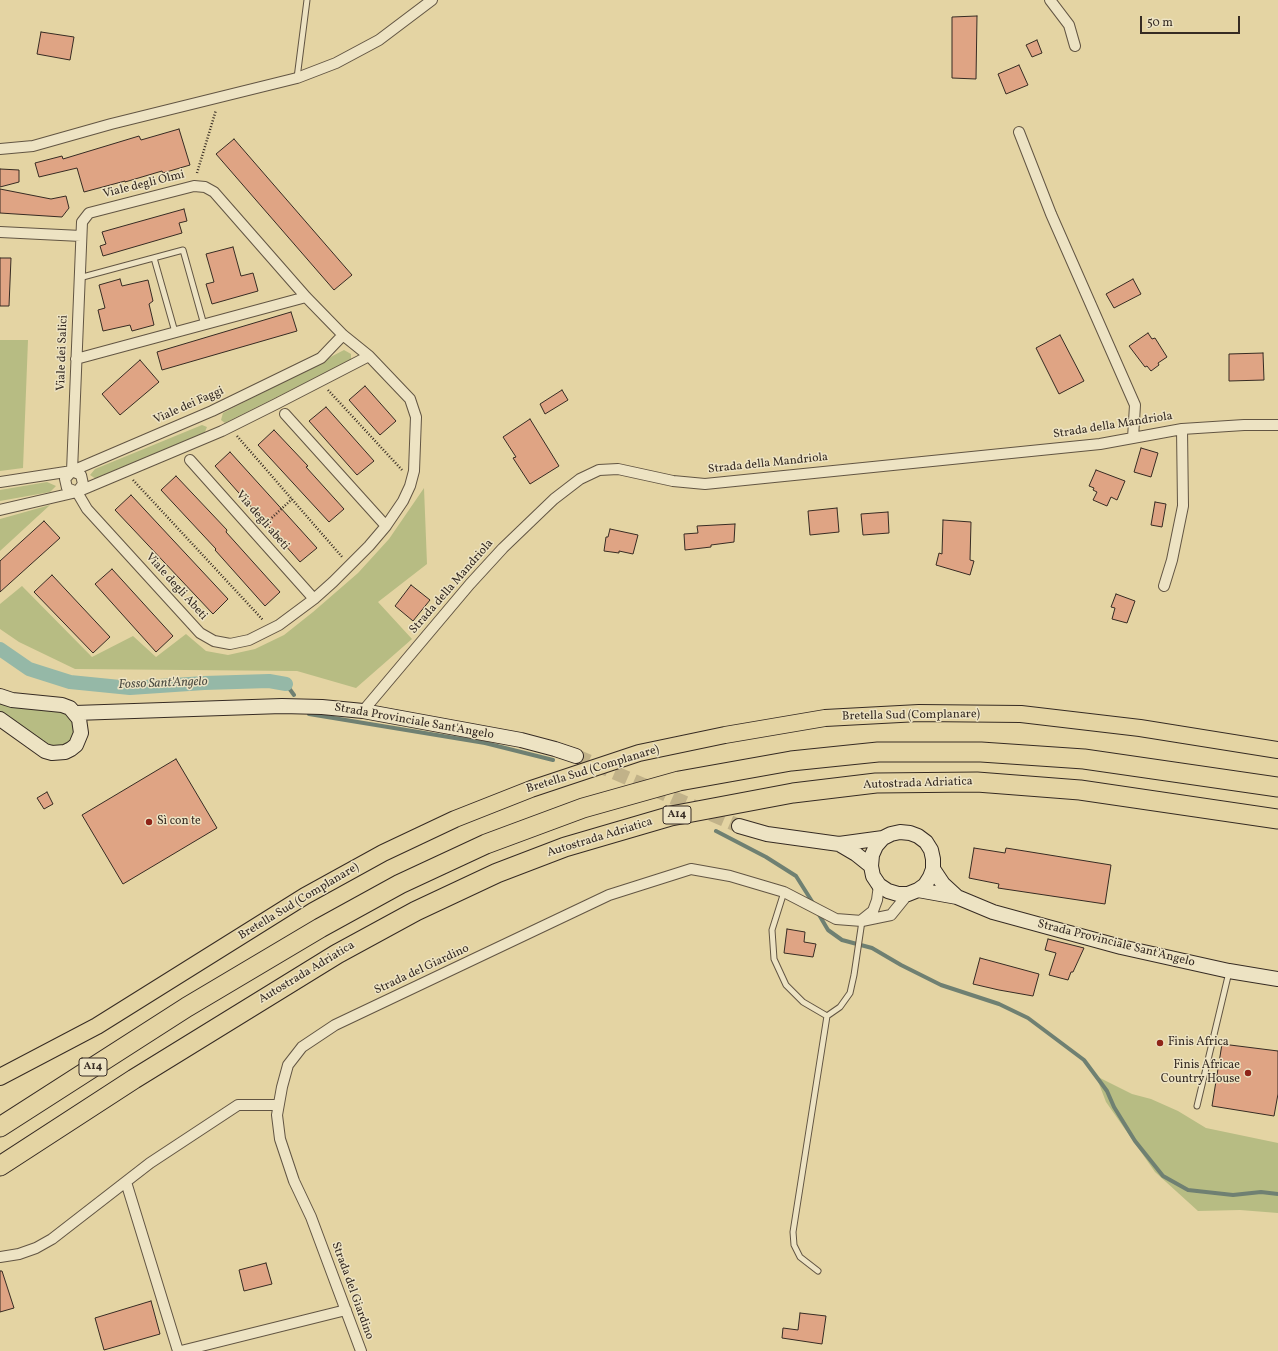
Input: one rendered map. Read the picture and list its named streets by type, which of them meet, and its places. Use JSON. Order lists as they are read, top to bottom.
{
  "streets": {
    "highway": ["Autostrada Adriatica", "A14"],
    "main road": ["Bretella Sud (Complanare)", "Strada Provinciale Sant'Angelo"],
    "street": [
      "Viale degli Olmi",
      "Viale dei Salici",
      "Viale dei Faggi",
      "Strada della Mandriola",
      "Via degli abeti",
      "Viale degli Abeti",
      "Strada del Giardino"
    ]
  },
  "crossings": [
    ["Viale degli Olmi", "Viale dei Salici"],
    ["Viale degli Olmi", "Viale dei Faggi"],
    ["Viale dei Salici", "Viale dei Faggi"],
    ["Strada della Mandriola", "Strada Provinciale Sant'Angelo"],
    ["Via degli abeti", "Viale degli Abeti"],
    ["Strada Provinciale Sant'Angelo", "Strada del Giardino"]
  ],
  "water": ["Fosso Sant'Angelo"],
  "places": ["Sì con te", "Finis Africa", "Finis Africae Country House"],
  "scale_bar": "50 m"
}
